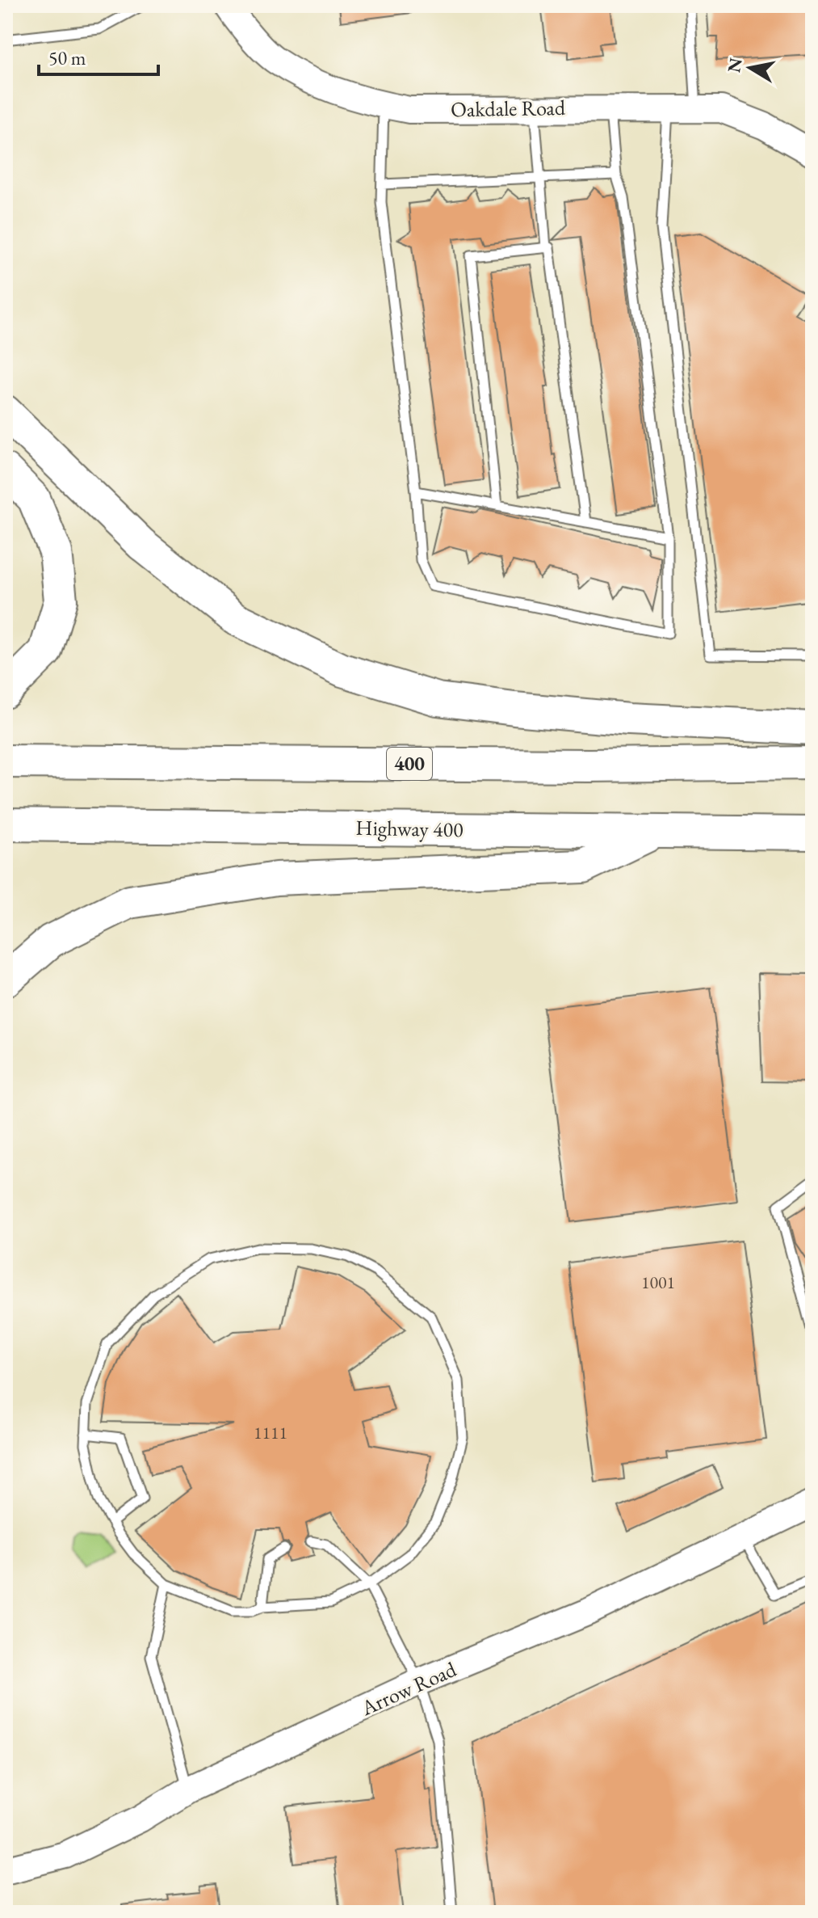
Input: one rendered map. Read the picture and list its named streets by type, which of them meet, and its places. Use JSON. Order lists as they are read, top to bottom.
{
  "streets": {
    "highway": ["400", "Highway 400"],
    "street": ["Oakdale Road", "Arrow Road"]
  },
  "house_numbers": ["1001", "1111"],
  "scale_bar": "50 m",
  "north": "left"
}
